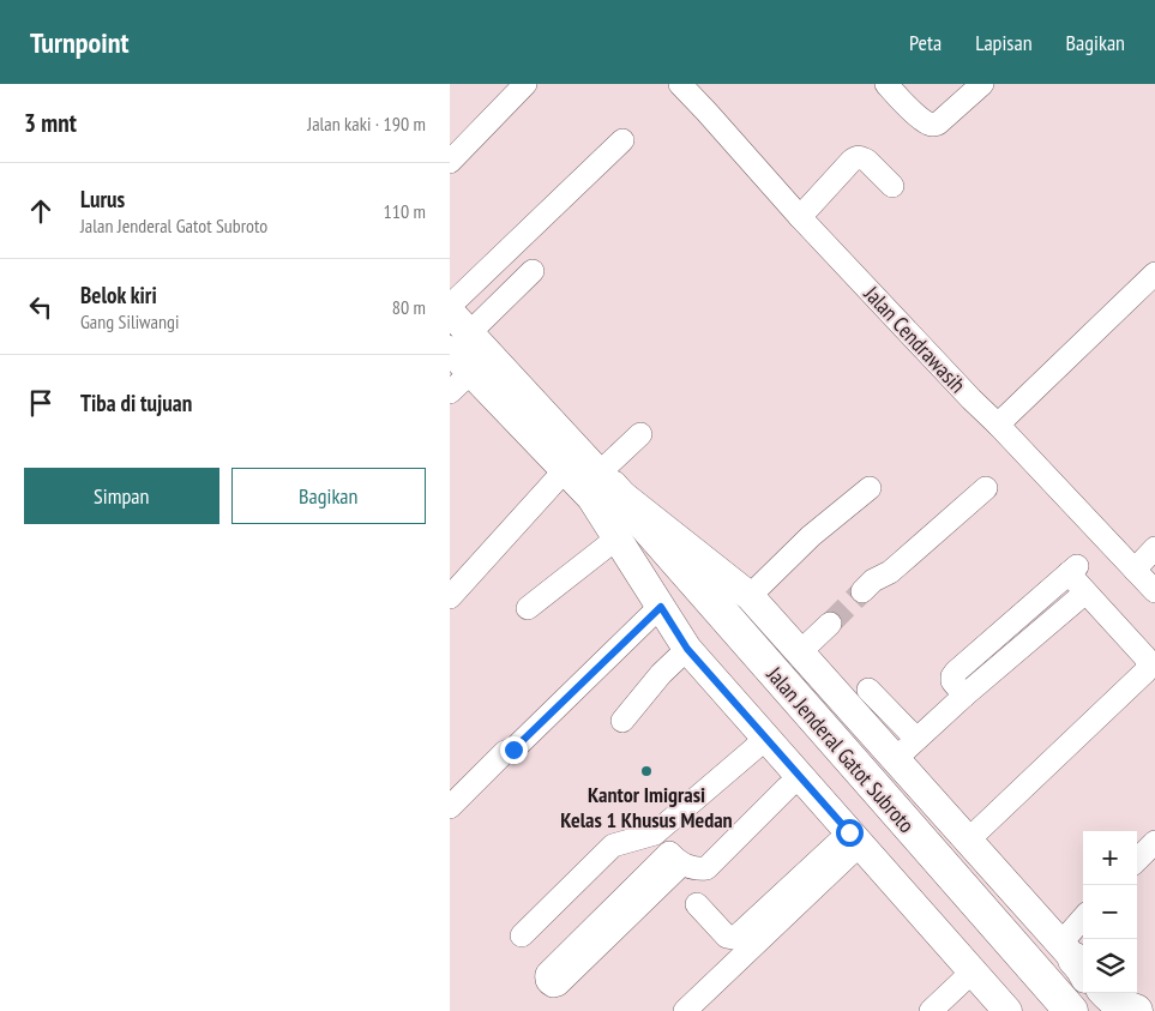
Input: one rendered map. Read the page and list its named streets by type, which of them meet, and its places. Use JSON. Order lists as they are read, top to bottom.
{
  "streets": {
    "highway": ["Jalan Jenderal Gatot Subroto"],
    "street": ["Jalan Cendrawasih"]
  },
  "places": ["Kantor Imigrasi Kelas 1 Khusus Medan"],
  "page": {
    "header": "Turnpoint",
    "nav": ["Peta", "Lapisan", "Bagikan"],
    "heading": ["3 mnt", "Jalan kaki · 190 m"],
    "list": [
      ["Lurus", "Jalan Jenderal Gatot Subroto", "110 m"],
      ["Belok kiri", "Gang Siliwangi", "80 m"],
      "Tiba di tujuan"
    ],
    "buttons": ["Simpan", "Bagikan"],
    "map_buttons": ["+", "−"]
  }
}
